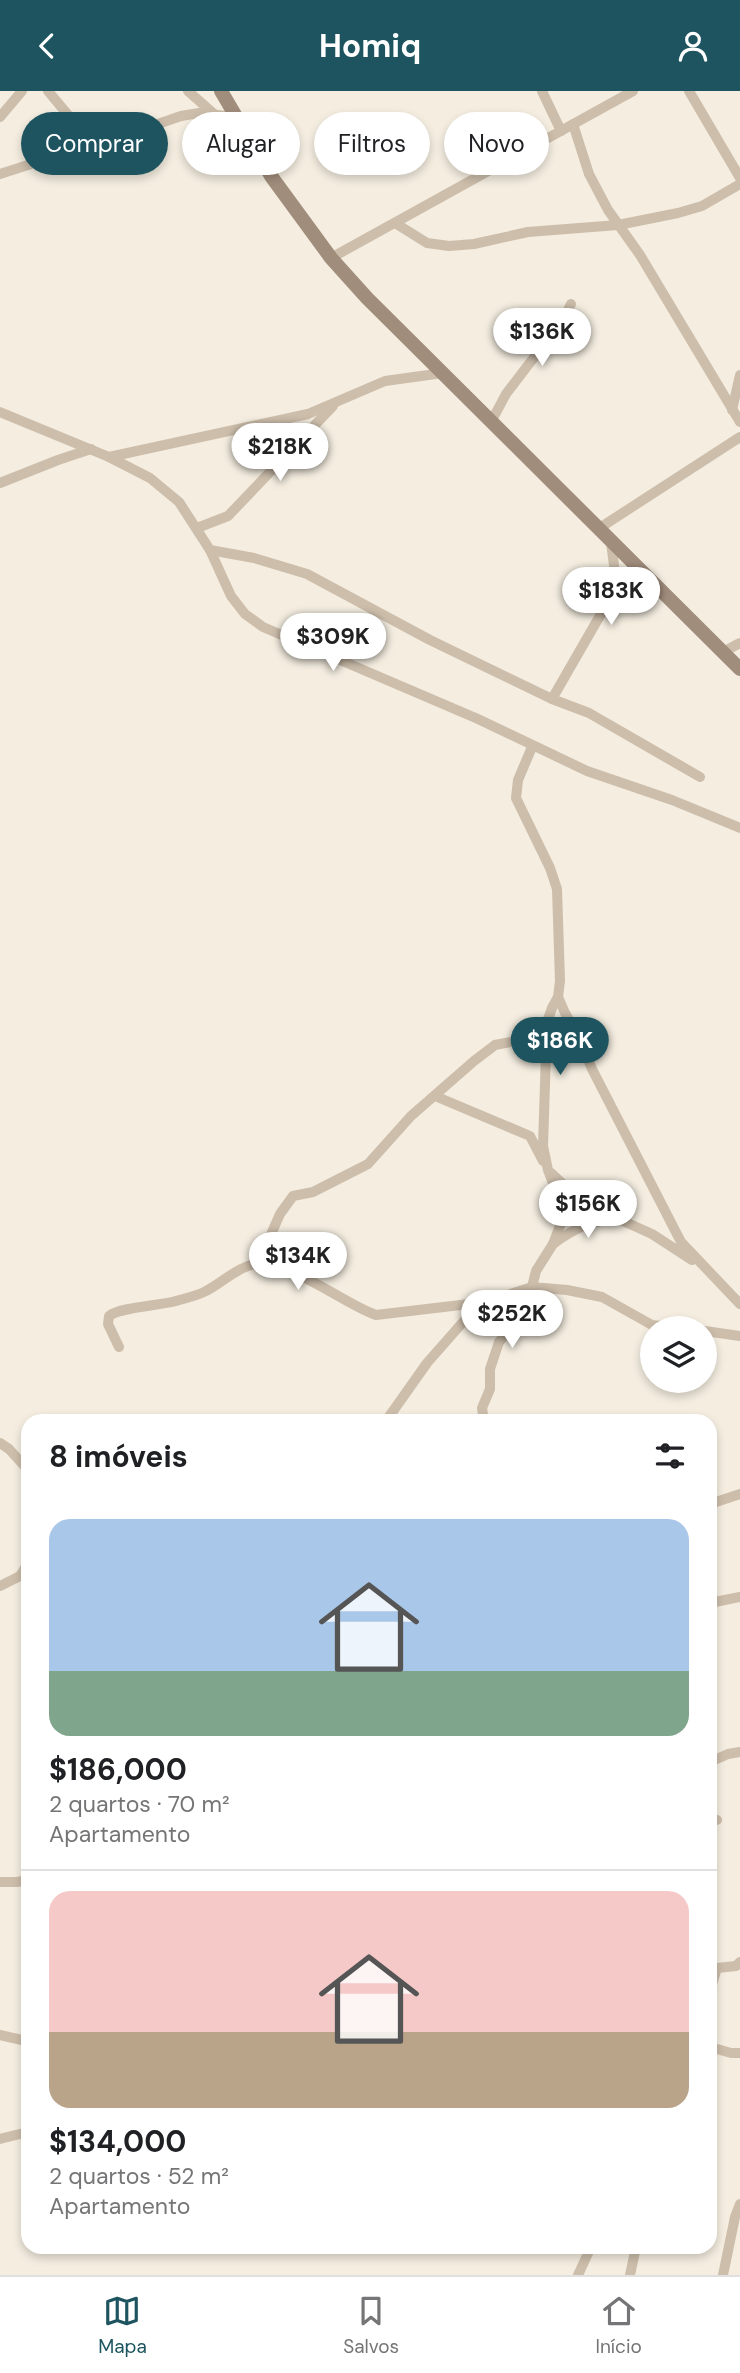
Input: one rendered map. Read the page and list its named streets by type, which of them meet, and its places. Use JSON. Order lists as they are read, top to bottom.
{
  "page": {
    "header": "Homiq",
    "chip": [
      "Comprar",
      "Alugar",
      "Filtros",
      "Novo"
    ],
    "price": [
      "$136K",
      "$218K",
      "$183K",
      "$309K",
      "$186K",
      "$156K",
      "$134K",
      "$252K"
    ],
    "heading": "8 imóveis",
    "list": [
      {
        "name": "$186,000",
        "note": "2 quartos · 70 m² · Apartamento"
      },
      {
        "name": "$134,000",
        "note": "2 quartos · 52 m² · Apartamento"
      }
    ],
    "tabs": ["Mapa", "Salvos", "Início"]
  }
}
